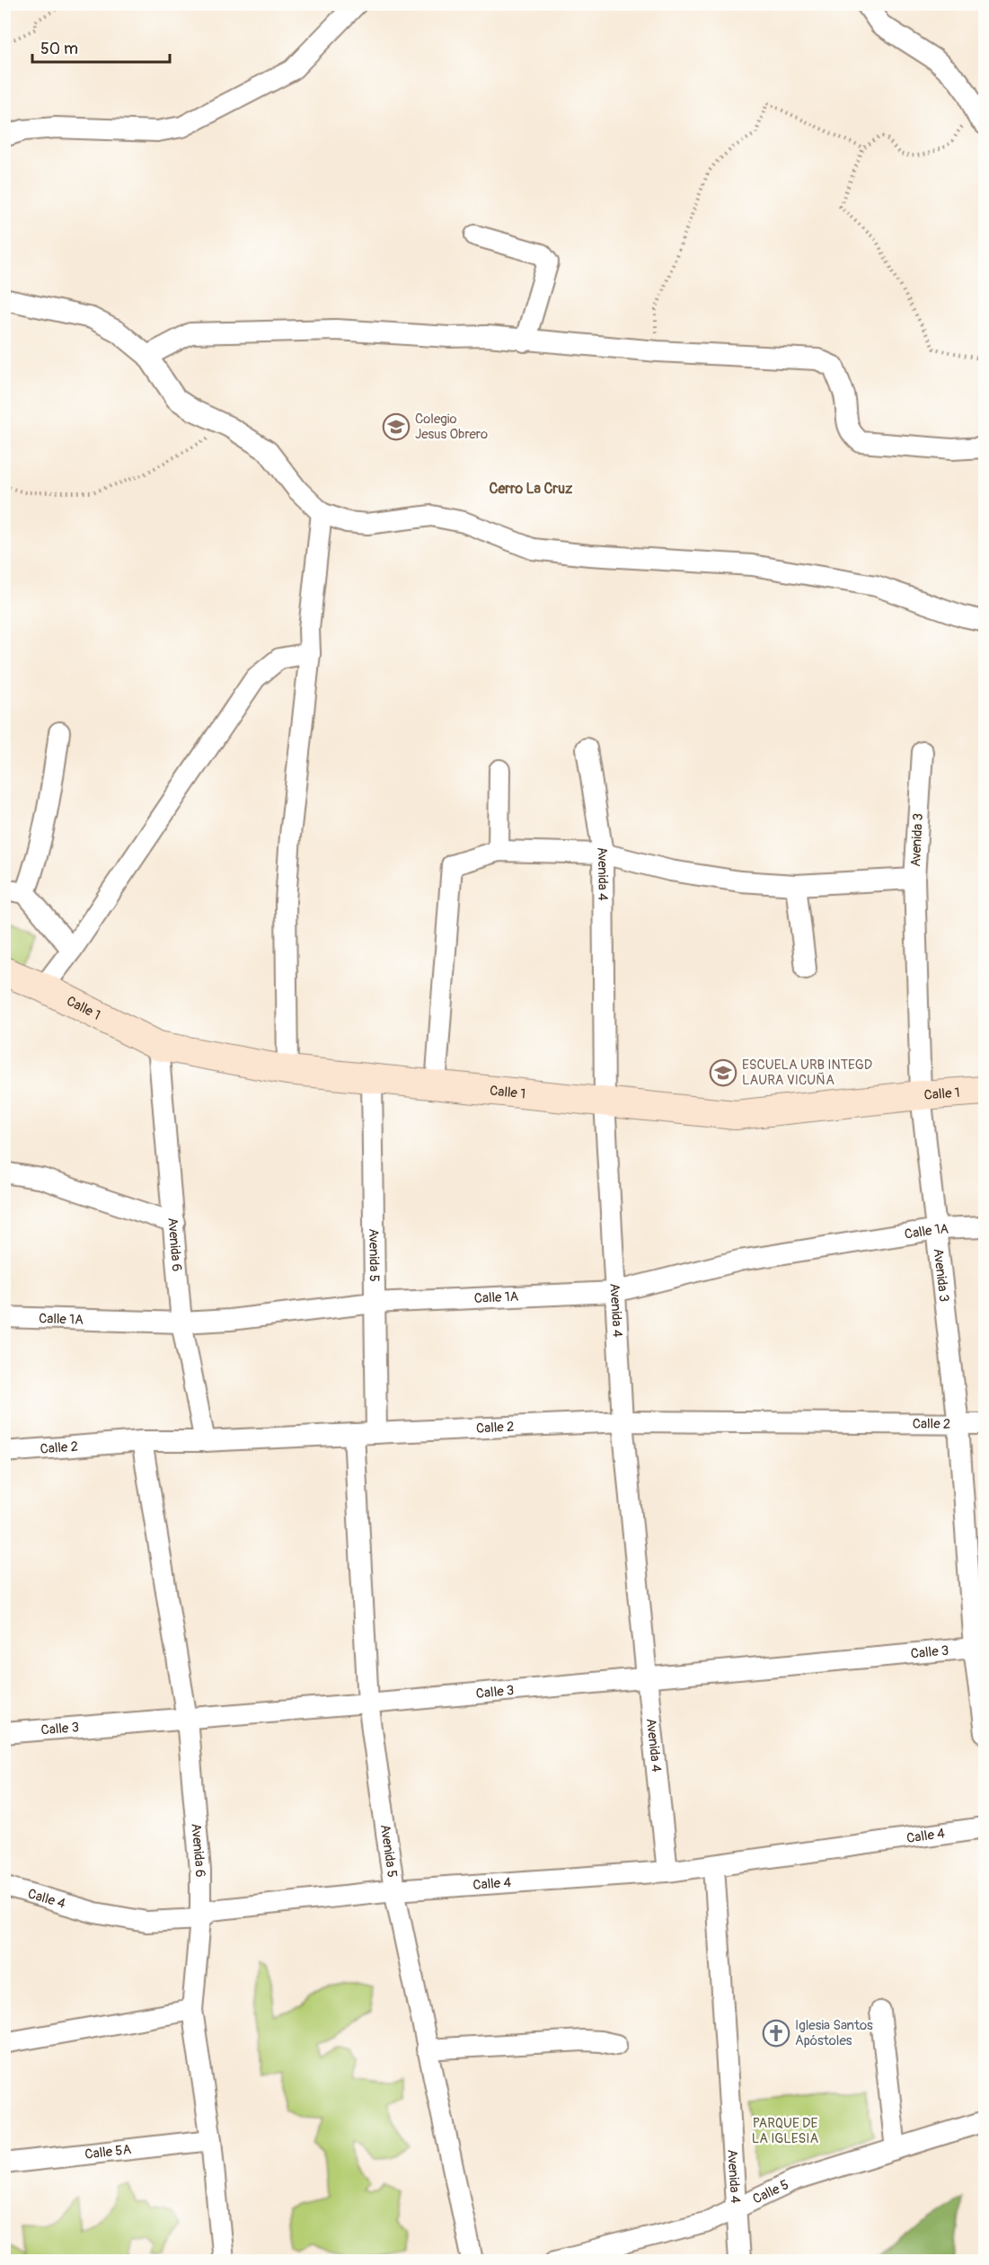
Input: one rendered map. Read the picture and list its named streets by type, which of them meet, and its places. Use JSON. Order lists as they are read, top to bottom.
{
  "streets": {
    "street": [
      "Avenida 3",
      "Avenida 4",
      "Calle 1",
      "Calle 1A",
      "Avenida 6",
      "Avenida 5",
      "Calle 2",
      "Calle 3",
      "Calle 4",
      "Calle 5A",
      "Calle 5"
    ]
  },
  "crossings": [
    ["Avenida 3", "Calle 1"],
    ["Avenida 3", "Calle 1A"],
    ["Avenida 3", "Calle 2"],
    ["Avenida 3", "Calle 3"],
    ["Avenida 4", "Calle 1"],
    ["Avenida 4", "Calle 1A"],
    ["Avenida 4", "Calle 2"],
    ["Avenida 4", "Calle 3"],
    ["Avenida 4", "Calle 4"],
    ["Avenida 4", "Calle 5"],
    ["Calle 1", "Avenida 6"],
    ["Calle 1", "Avenida 5"],
    ["Calle 1A", "Avenida 6"],
    ["Calle 1A", "Avenida 5"],
    ["Avenida 6", "Calle 2"],
    ["Avenida 6", "Calle 3"],
    ["Avenida 6", "Calle 4"],
    ["Avenida 6", "Calle 5A"],
    ["Avenida 5", "Calle 2"],
    ["Avenida 5", "Calle 3"],
    ["Avenida 5", "Calle 4"]
  ],
  "districts": ["Cerro La Cruz"],
  "parks": ["PARQUE DE LA IGLESIA"],
  "places": {
    "school or university": ["Colegio Jesus Obrero", "ESCUELA URB INTEGD LAURA VICUÑA"],
    "church": ["Iglesia Santos Apóstoles"]
  },
  "scale_bar": "50 m"
}
